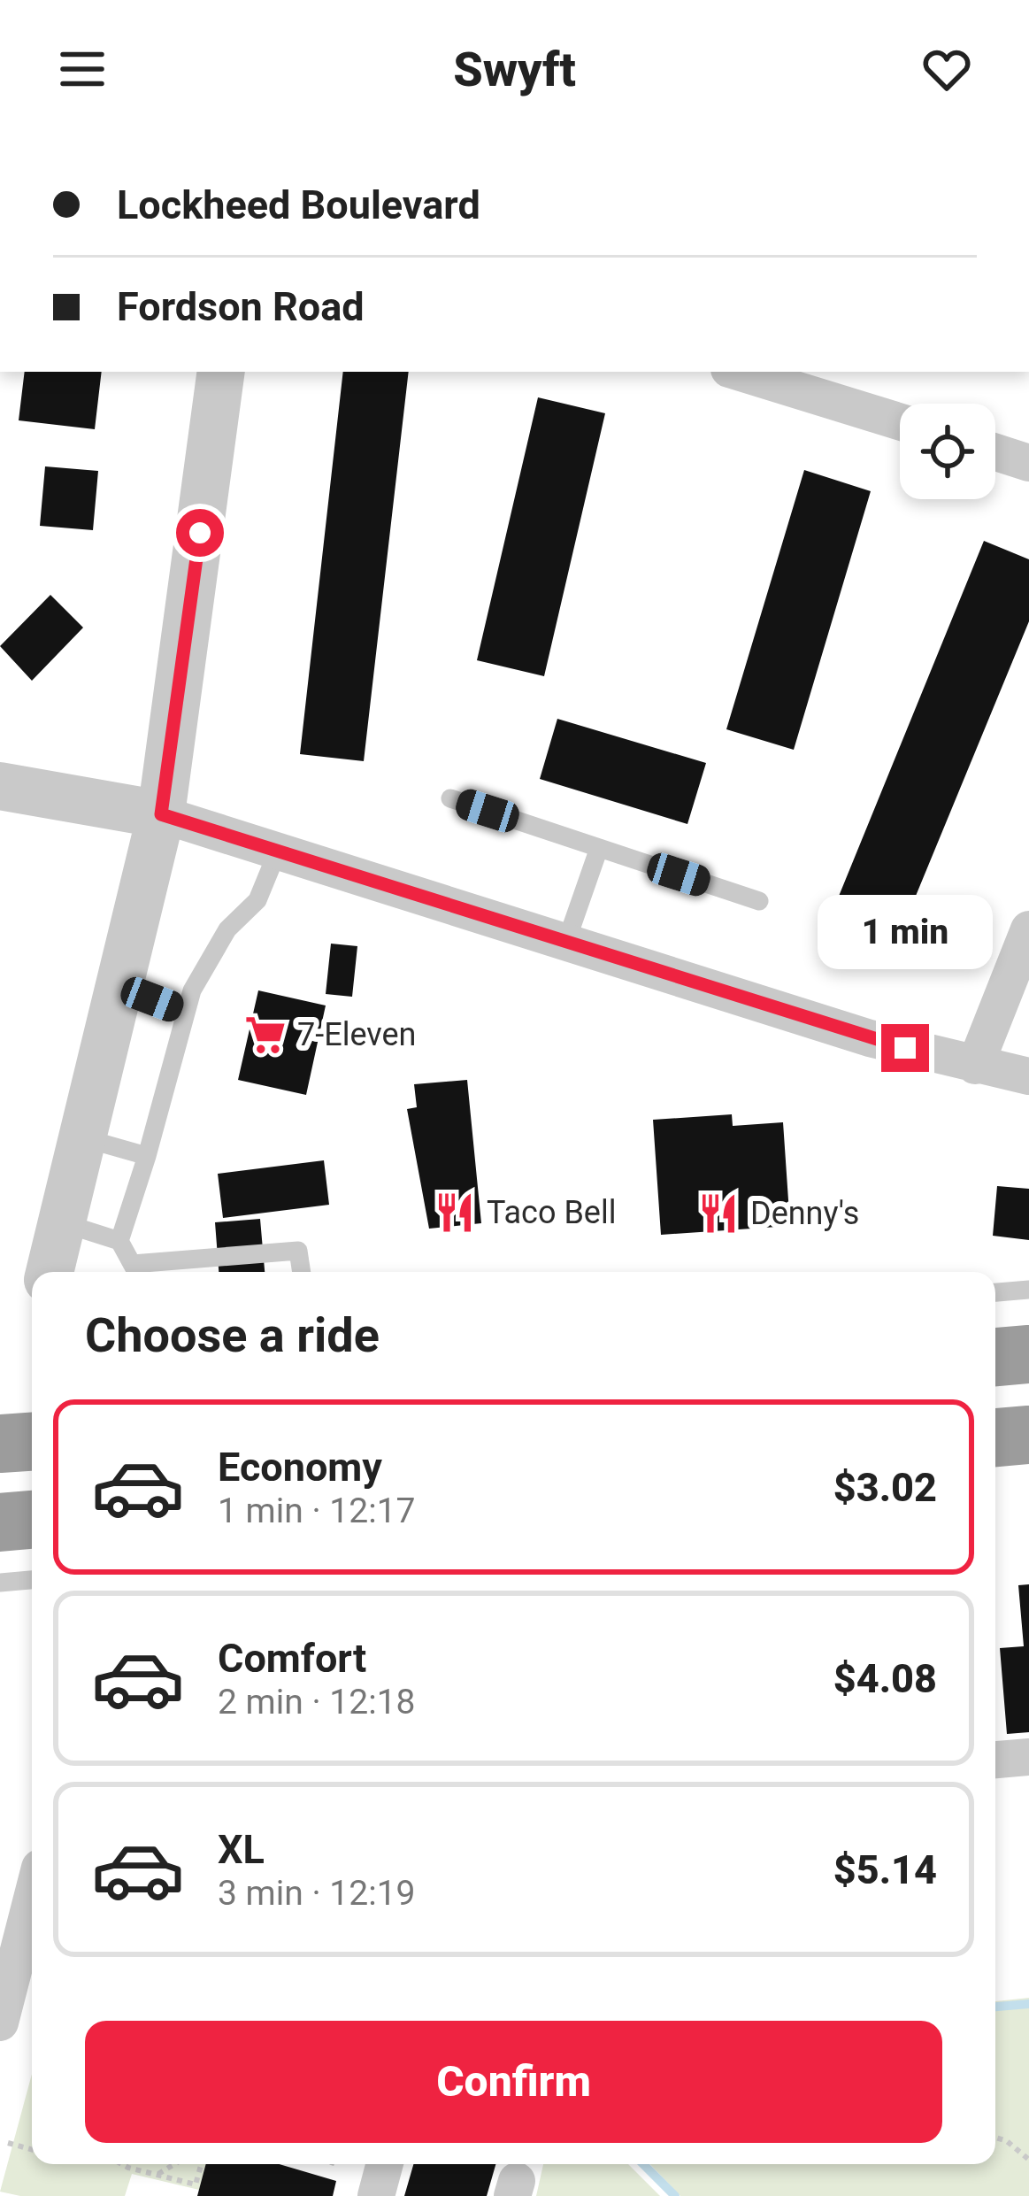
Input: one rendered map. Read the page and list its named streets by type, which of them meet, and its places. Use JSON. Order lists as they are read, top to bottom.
{
  "places": {
    "supermarket": ["7-Eleven"],
    "restaurant": ["Taco Bell", "Denny's"]
  },
  "page": {
    "header": "Swyft",
    "banner": ["Lockheed Boulevard", "Fordson Road"],
    "bubble": "1 min",
    "heading": "Choose a ride",
    "list": [
      {
        "name": "Economy",
        "note": "1 min · 12:17",
        "value": "$3.02"
      },
      {
        "name": "Comfort",
        "note": "2 min · 12:18",
        "value": "$4.08"
      },
      {
        "name": "XL",
        "note": "3 min · 12:19",
        "value": "$5.14"
      }
    ],
    "buttons": "Confirm"
  }
}
